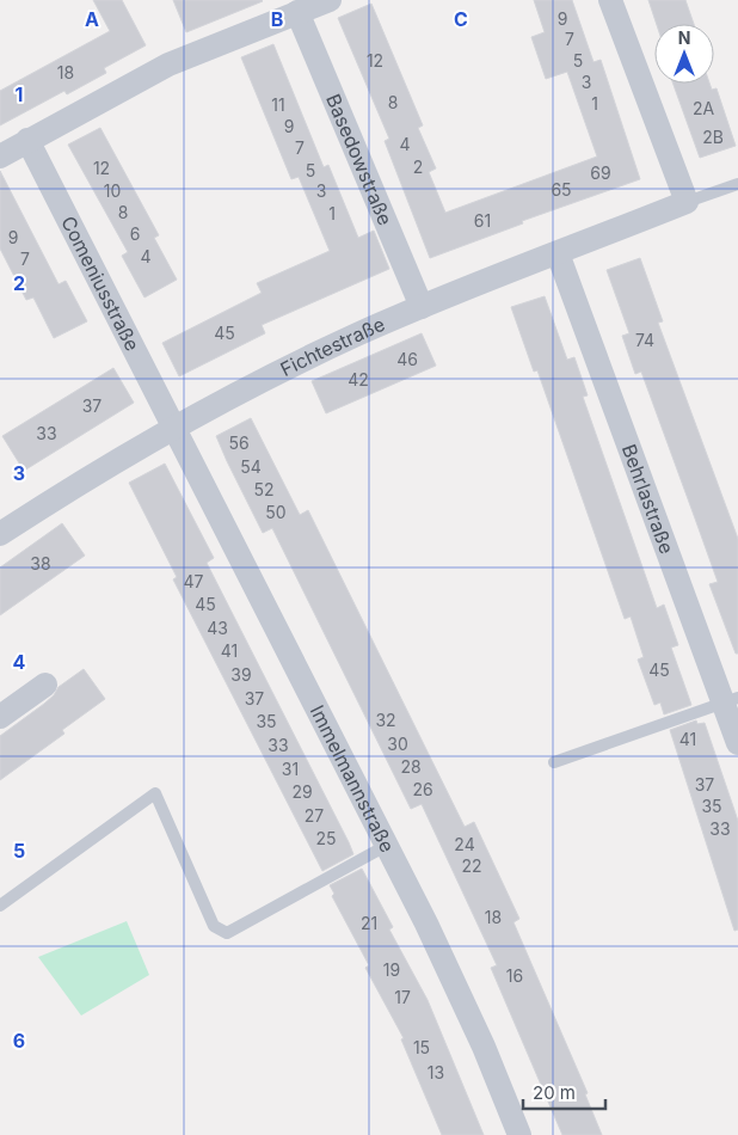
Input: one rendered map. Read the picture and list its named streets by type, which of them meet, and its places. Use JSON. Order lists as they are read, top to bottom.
{
  "streets": {
    "street": [
      "Basedowstraße",
      "Comeniusstraße",
      "Fichtestraße",
      "Behrlastraße",
      "Immelmannstraße"
    ]
  },
  "crossings": [
    ["Basedowstraße", "Fichtestraße"],
    ["Comeniusstraße", "Fichtestraße"],
    ["Comeniusstraße", "Immelmannstraße"],
    ["Fichtestraße", "Behrlastraße"],
    ["Fichtestraße", "Immelmannstraße"]
  ],
  "house_numbers": [
    "9",
    "7",
    "12",
    "5",
    "18",
    "3",
    "8",
    "1",
    "11",
    "2A",
    "9",
    "2B",
    "4",
    "7",
    "2",
    "12",
    "5",
    "69",
    "65",
    "10",
    "3",
    "8",
    "1",
    "61",
    "6",
    "9",
    "4",
    "7",
    "45",
    "74",
    "46",
    "42",
    "37",
    "33",
    "56",
    "54",
    "52",
    "50",
    "38",
    "47",
    "45",
    "43",
    "41",
    "45",
    "39",
    "37",
    "32",
    "35",
    "41",
    "30",
    "33",
    "28",
    "31",
    "37",
    "26",
    "29",
    "35",
    "27",
    "33",
    "25",
    "24",
    "22",
    "18",
    "21",
    "19",
    "16",
    "17",
    "15",
    "13"
  ],
  "scale_bar": "20 m",
  "north": "top",
  "grid": {
    "columns": ["A", "B", "C"],
    "rows": [
      "1",
      "2",
      "3",
      "4",
      "5",
      "6"
    ]
  }
}
